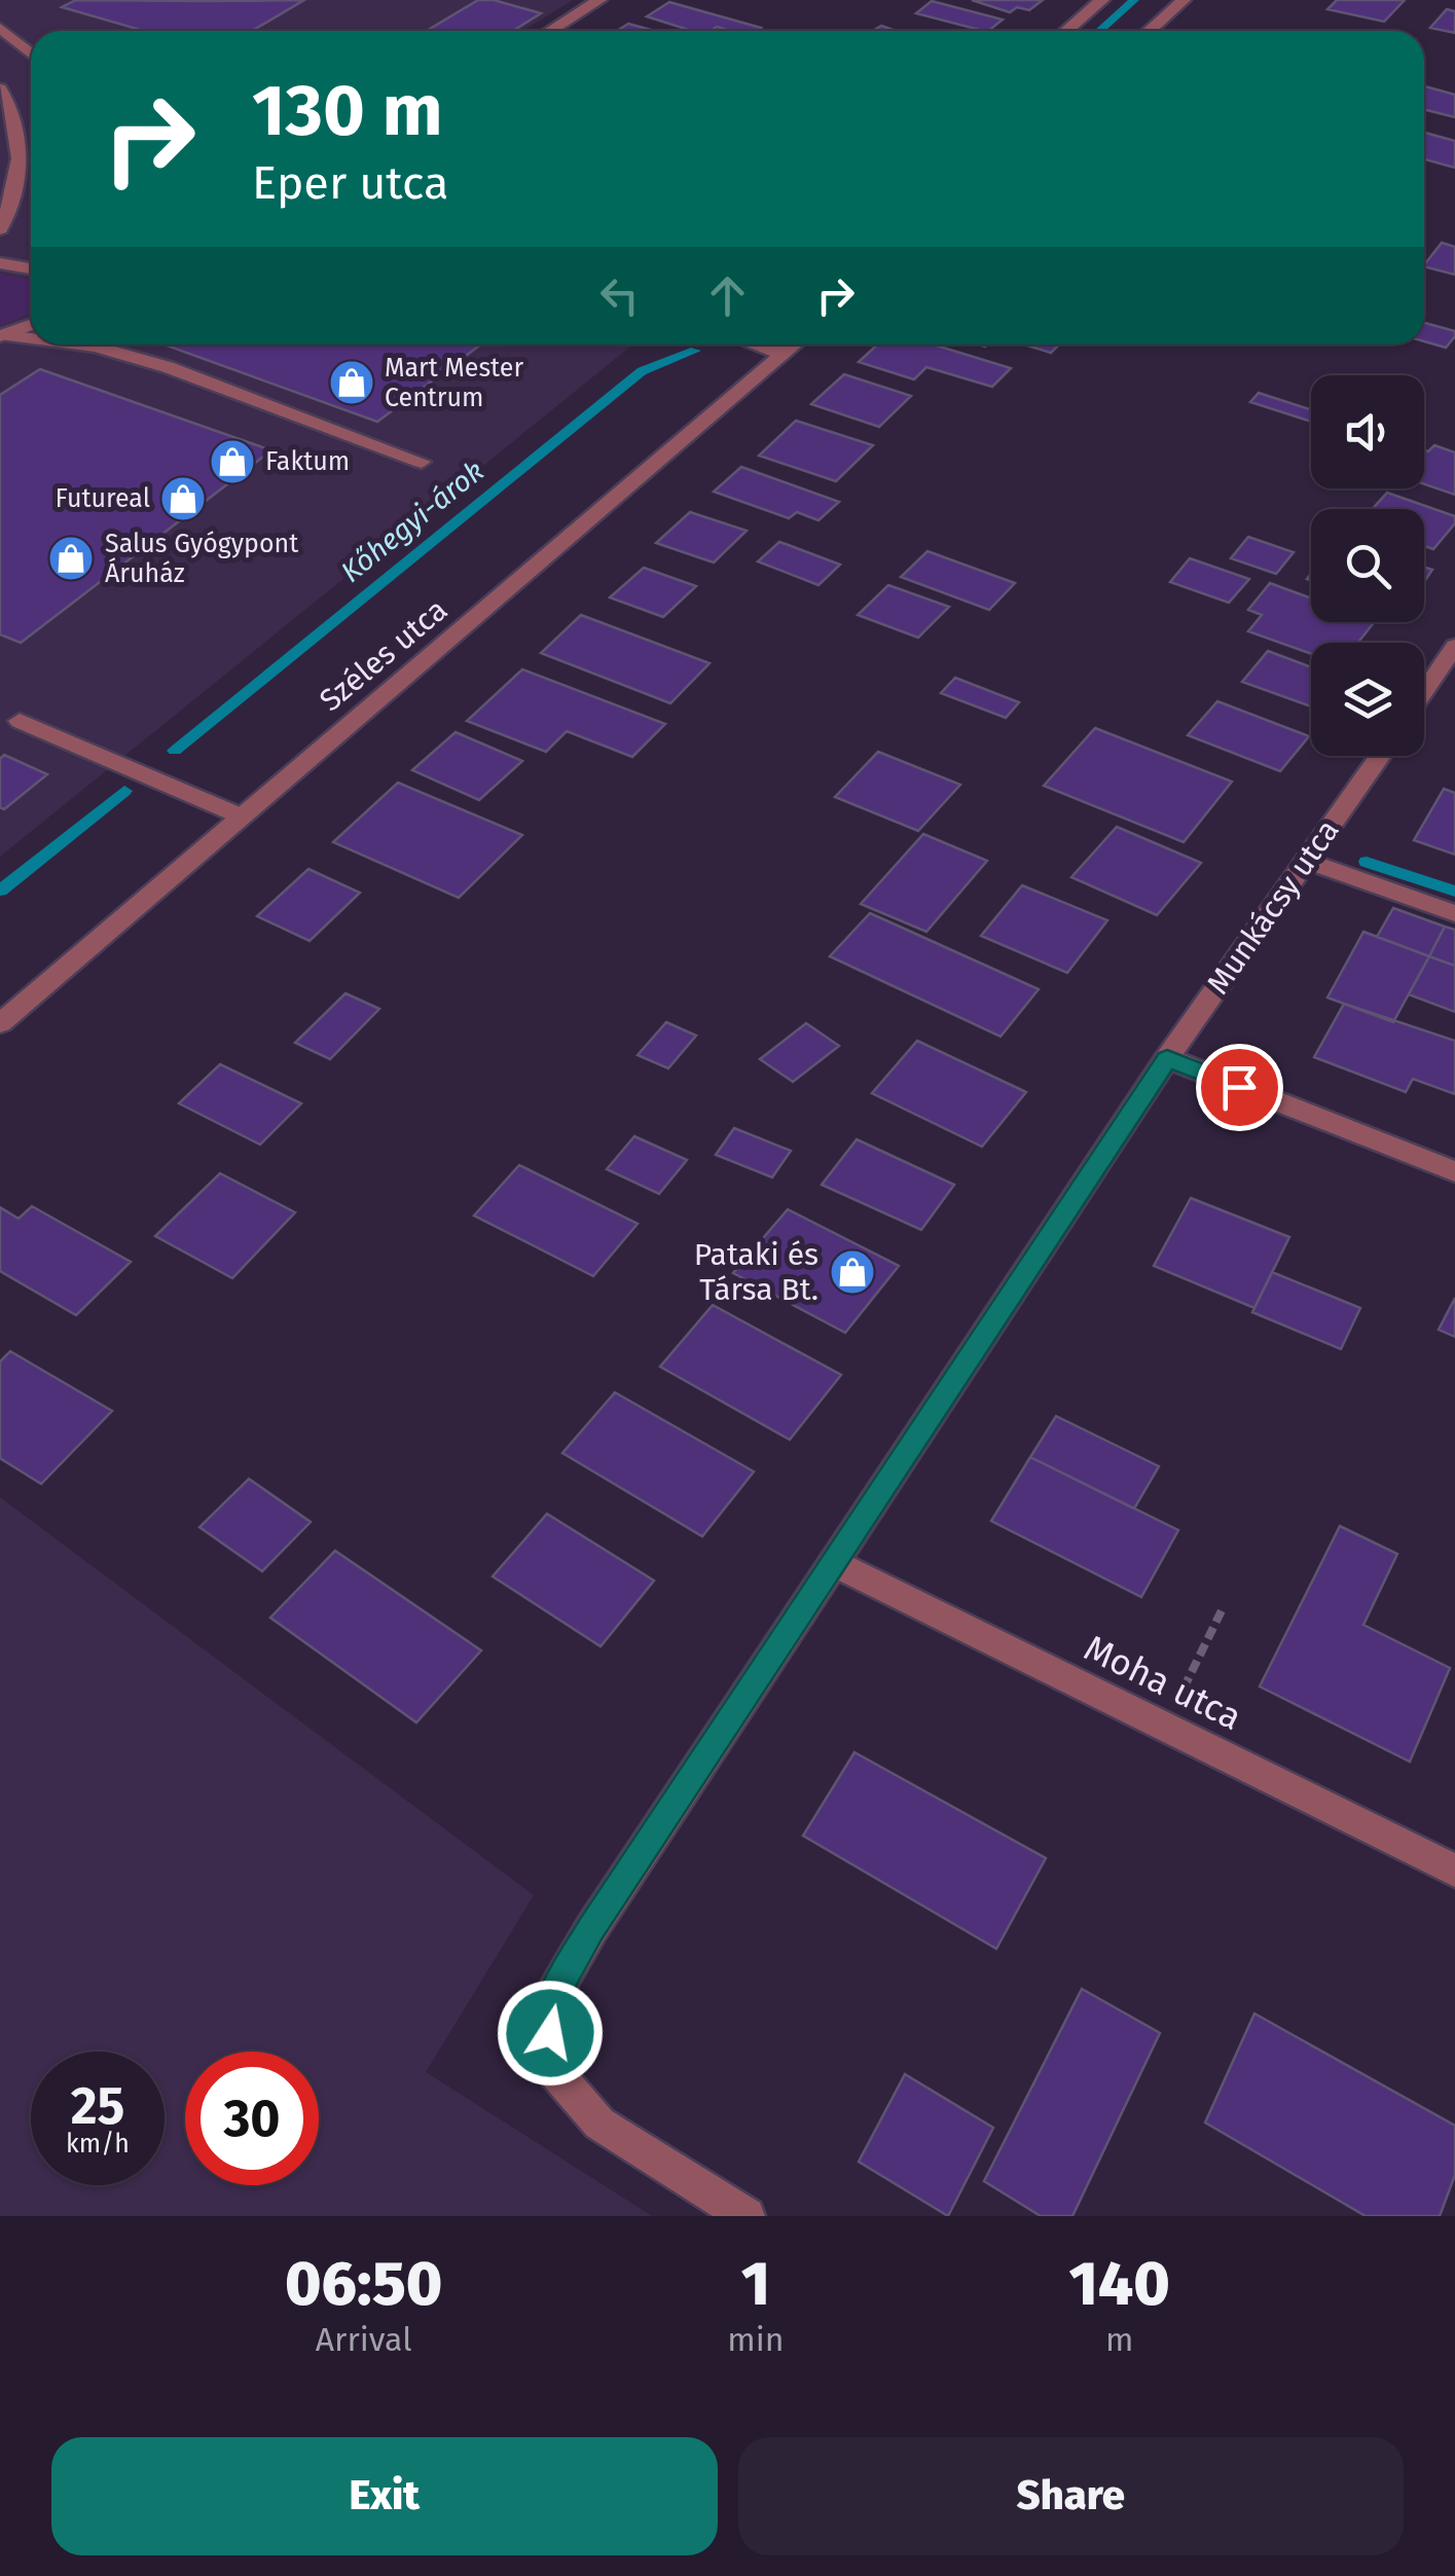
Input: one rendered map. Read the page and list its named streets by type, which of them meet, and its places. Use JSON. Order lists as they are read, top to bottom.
{
  "streets": {
    "street": ["Széles utca", "Munkácsy utca", "Moha utca"]
  },
  "crossings": [
    ["Munkácsy utca", "Moha utca"]
  ],
  "water": ["Kőhegyi-árok"],
  "places": {
    "shop": [
      "Mart Mester Centrum",
      "Faktum",
      "Futureal",
      "Salus Gyógypont Áruház",
      "Pataki és Társa Bt."
    ]
  },
  "page": {
    "turn": ["130 m", "Eper utca"],
    "speed": "25 km/h",
    "limit": "30",
    "eta": [
      "06:50",
      "Arrival",
      "1",
      "min",
      "140",
      "m"
    ],
    "buttons": ["Exit", "Share"]
  }
}
